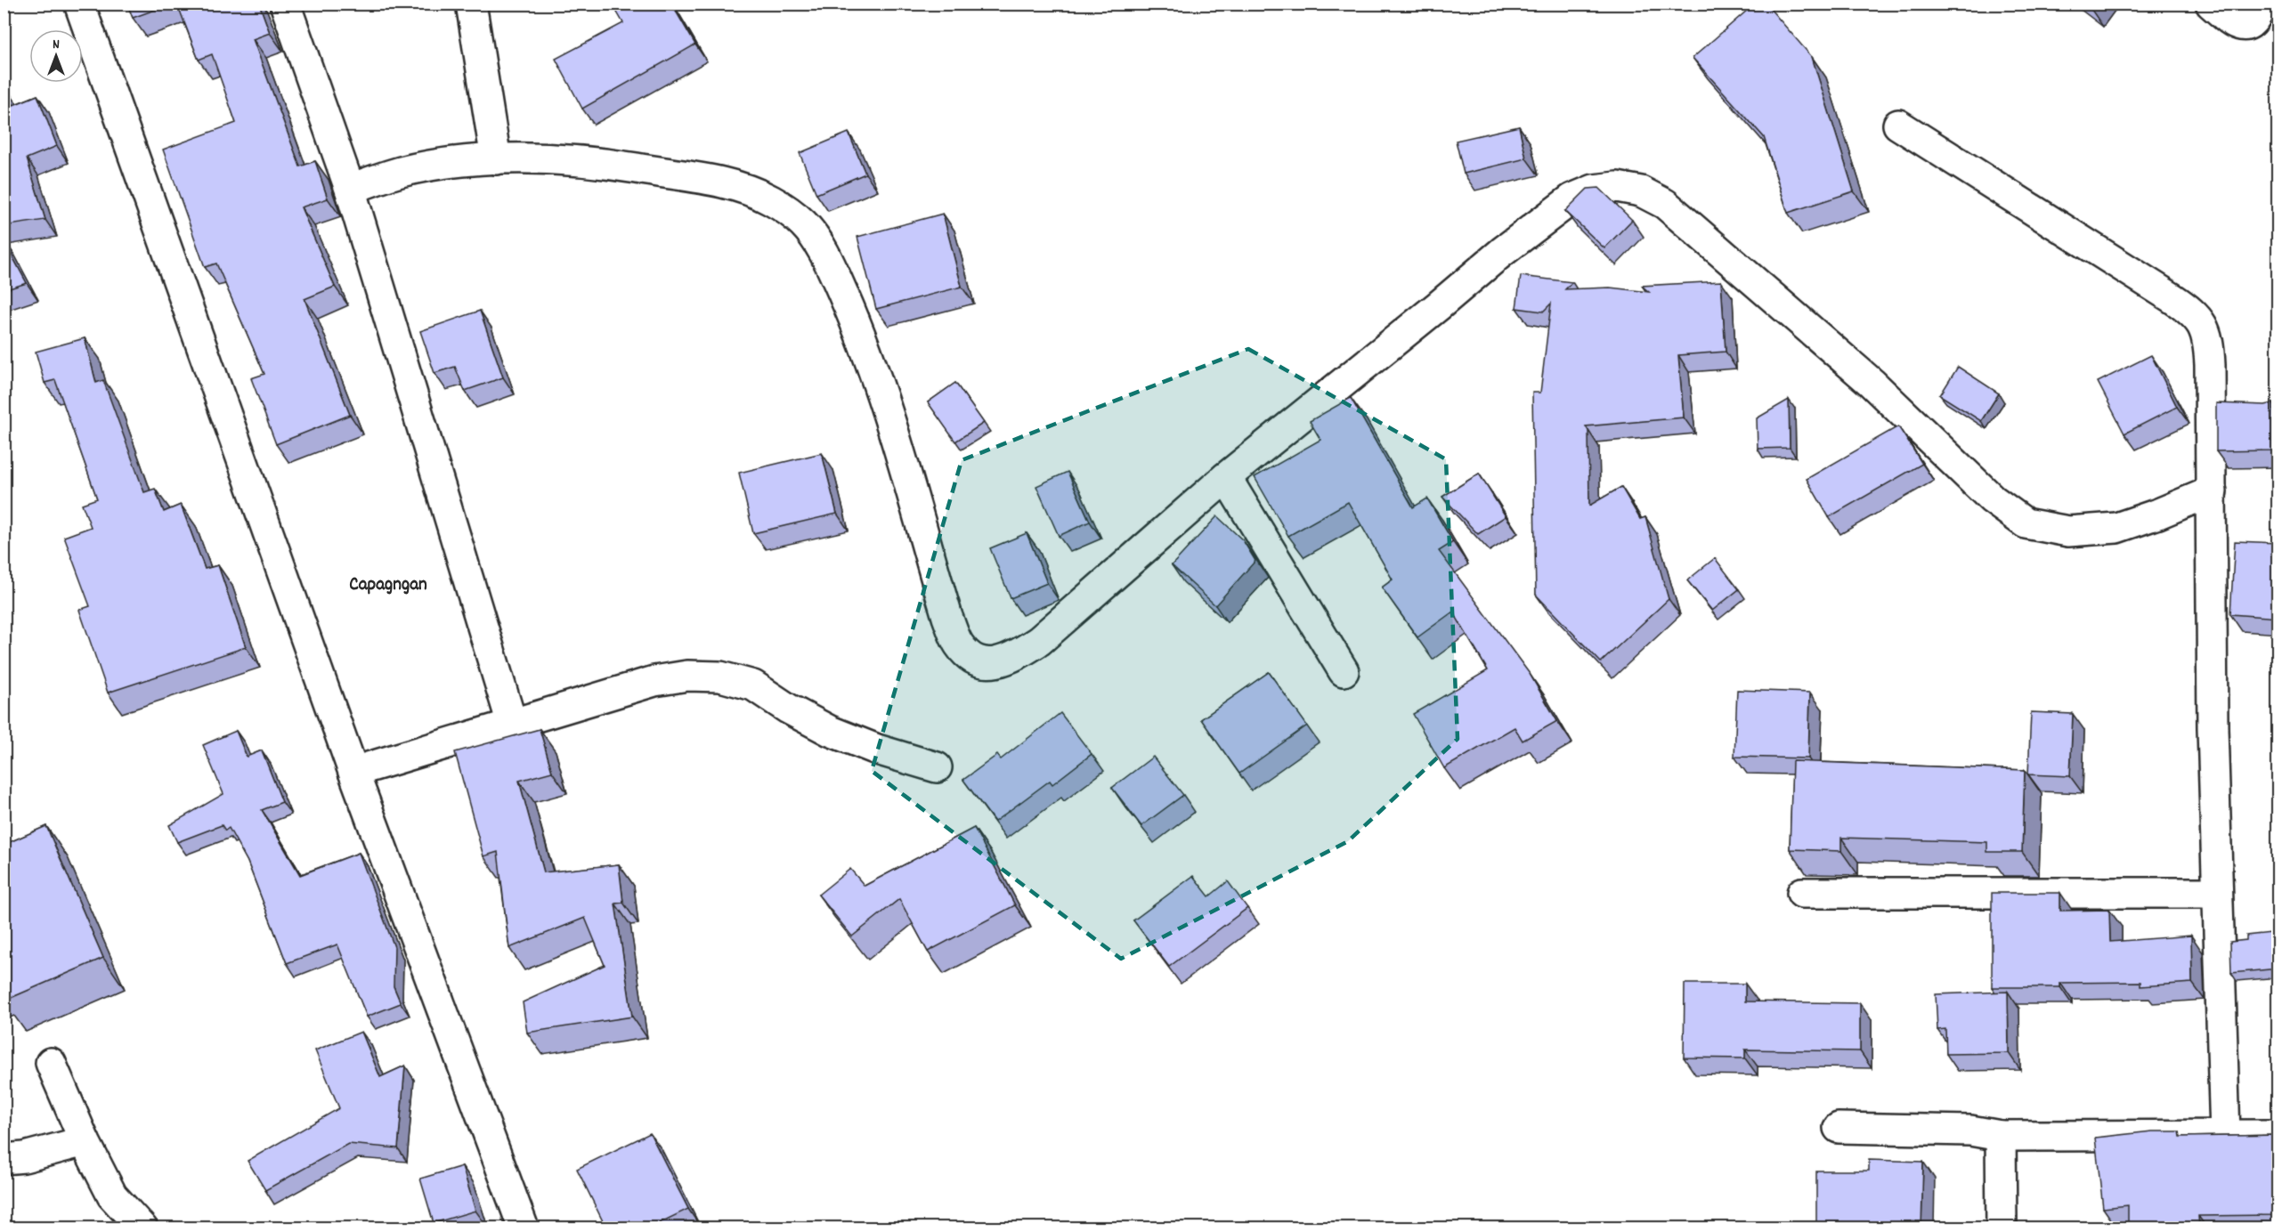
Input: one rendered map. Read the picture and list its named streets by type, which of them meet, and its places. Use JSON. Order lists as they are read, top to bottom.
{
  "districts": ["Capagngan"],
  "north": "top"
}
